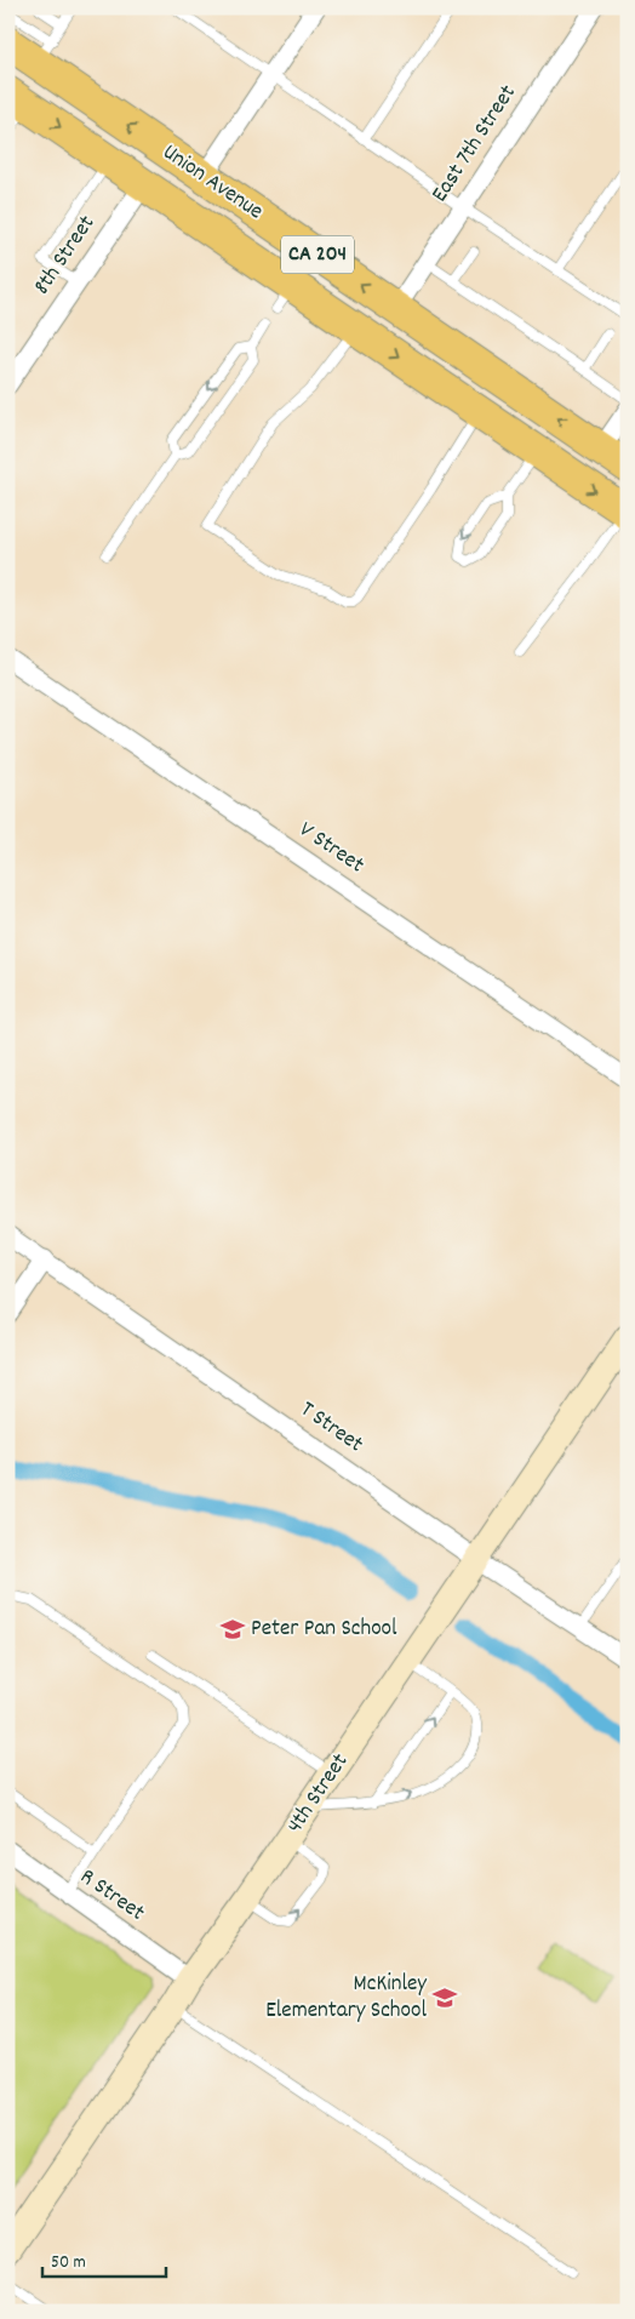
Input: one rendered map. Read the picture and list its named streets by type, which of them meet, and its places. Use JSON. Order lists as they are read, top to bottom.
{
  "streets": {
    "highway": ["Union Avenue", "CA 204"],
    "street": [
      "East 7th Street",
      "8th Street",
      "V Street",
      "T Street",
      "4th Street",
      "R Street"
    ]
  },
  "crossings": [
    ["East 7th Street", "Union Avenue"],
    ["Union Avenue", "8th Street"],
    ["T Street", "4th Street"],
    ["4th Street", "R Street"]
  ],
  "places": {
    "school or university": ["Peter Pan School", "McKinley Elementary School"]
  },
  "scale_bar": "50 m"
}
